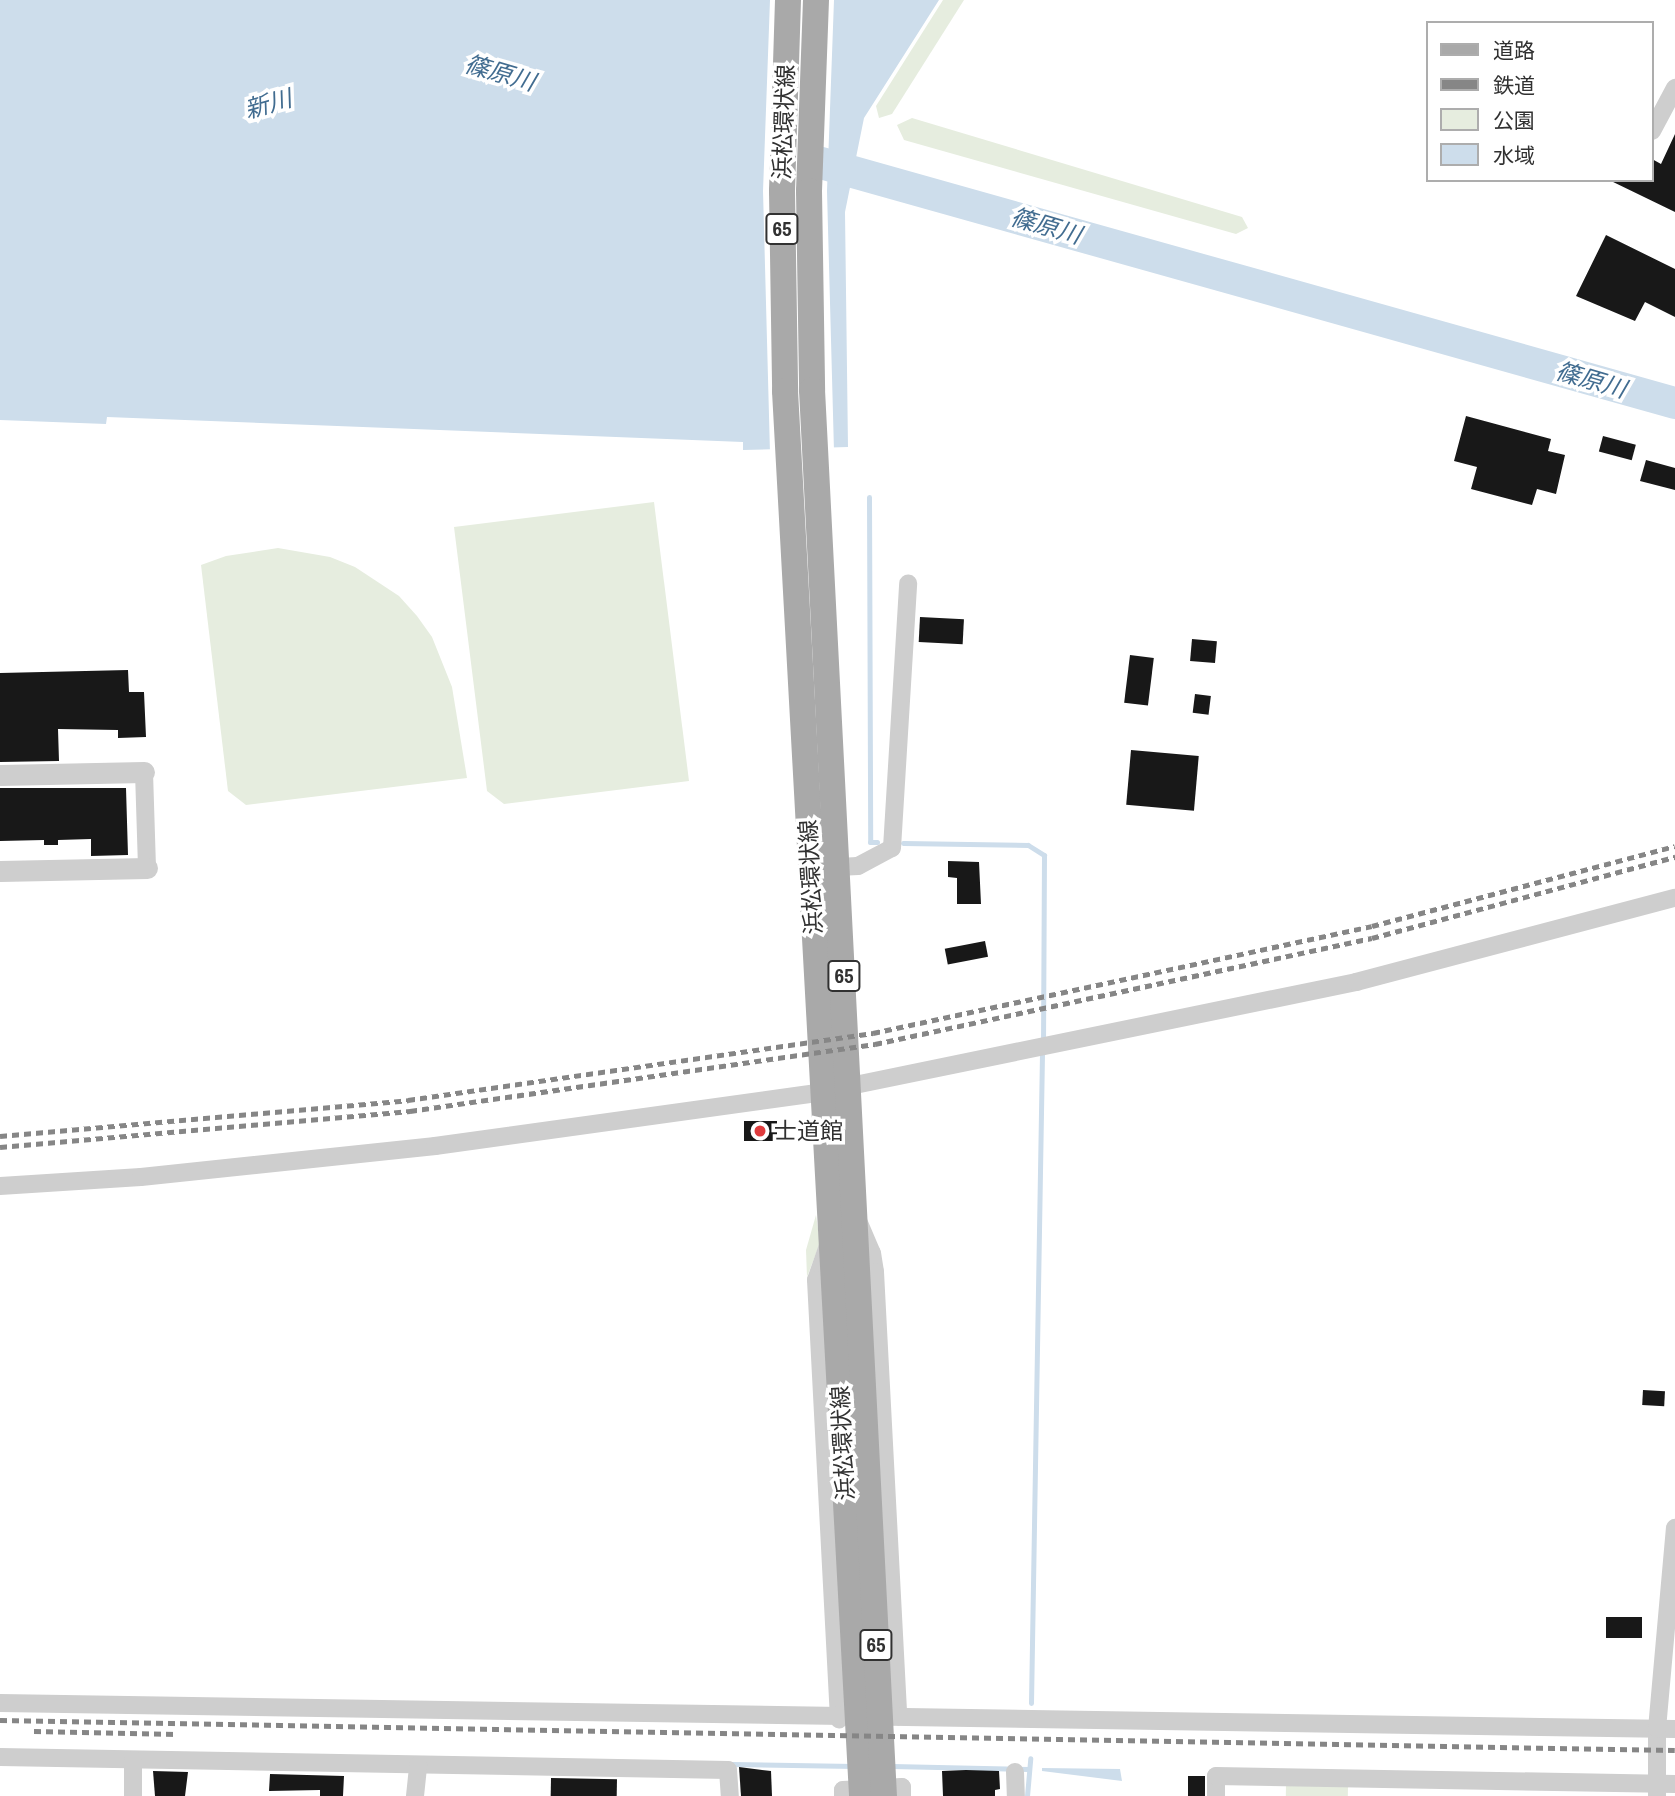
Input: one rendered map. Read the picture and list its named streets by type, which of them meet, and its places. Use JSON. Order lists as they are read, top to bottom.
{
  "streets": {
    "main road": ["浜松環状線", "65"]
  },
  "water": ["篠原川", "新川"],
  "places": ["士道館"],
  "legend": [
    "道路",
    "鉄道",
    "公園",
    "水域"
  ]
}
